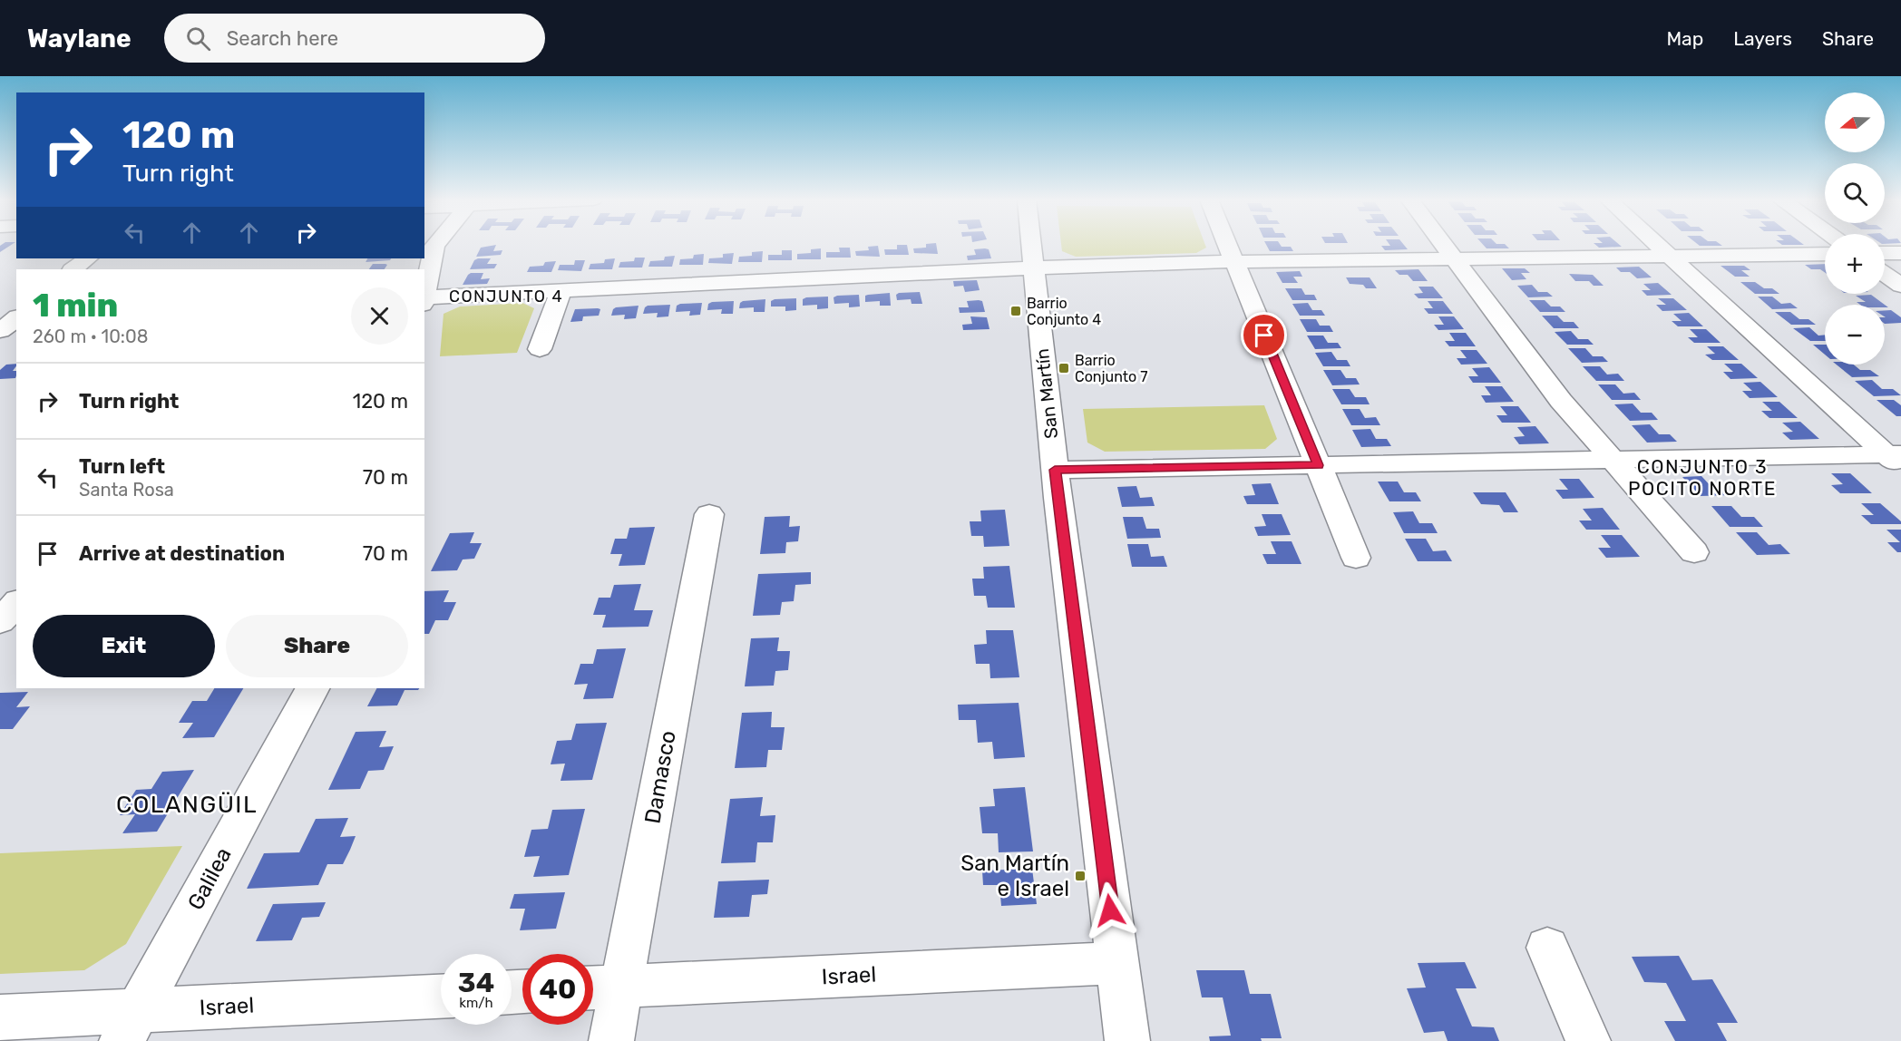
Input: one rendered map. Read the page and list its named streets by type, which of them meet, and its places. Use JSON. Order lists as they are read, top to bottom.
{
  "streets": {
    "street": [
      "San Martín",
      "Damasco",
      "Galilea",
      "Israel"
    ]
  },
  "crossings": [
    ["San Martín", "Israel"],
    ["Damasco", "Israel"],
    ["Galilea", "Israel"]
  ],
  "districts": ["CONJUNTO 4", "CONJUNTO 3 POCITO NORTE", "COLANGÜIL"],
  "places": {
    "transit": ["Barrio Conjunto 4", "Barrio Conjunto 7", "San Martín e Israel"]
  },
  "north": "left",
  "page": {
    "header": "Waylane",
    "search": "Search here",
    "nav": ["Map", "Layers", "Share"],
    "map_buttons": ["+", "−"],
    "turn": ["120 m", "Turn right"],
    "heading": ["1 min", "260 m · 10:08"],
    "list": [
      {
        "name": "Turn right",
        "value": "120 m"
      },
      {
        "name": "Turn left",
        "note": "Santa Rosa",
        "value": "70 m"
      },
      {
        "name": "Arrive at destination",
        "value": "70 m"
      }
    ],
    "buttons": ["Exit", "Share"],
    "speed": "34 km/h",
    "limit": "40"
  }
}
